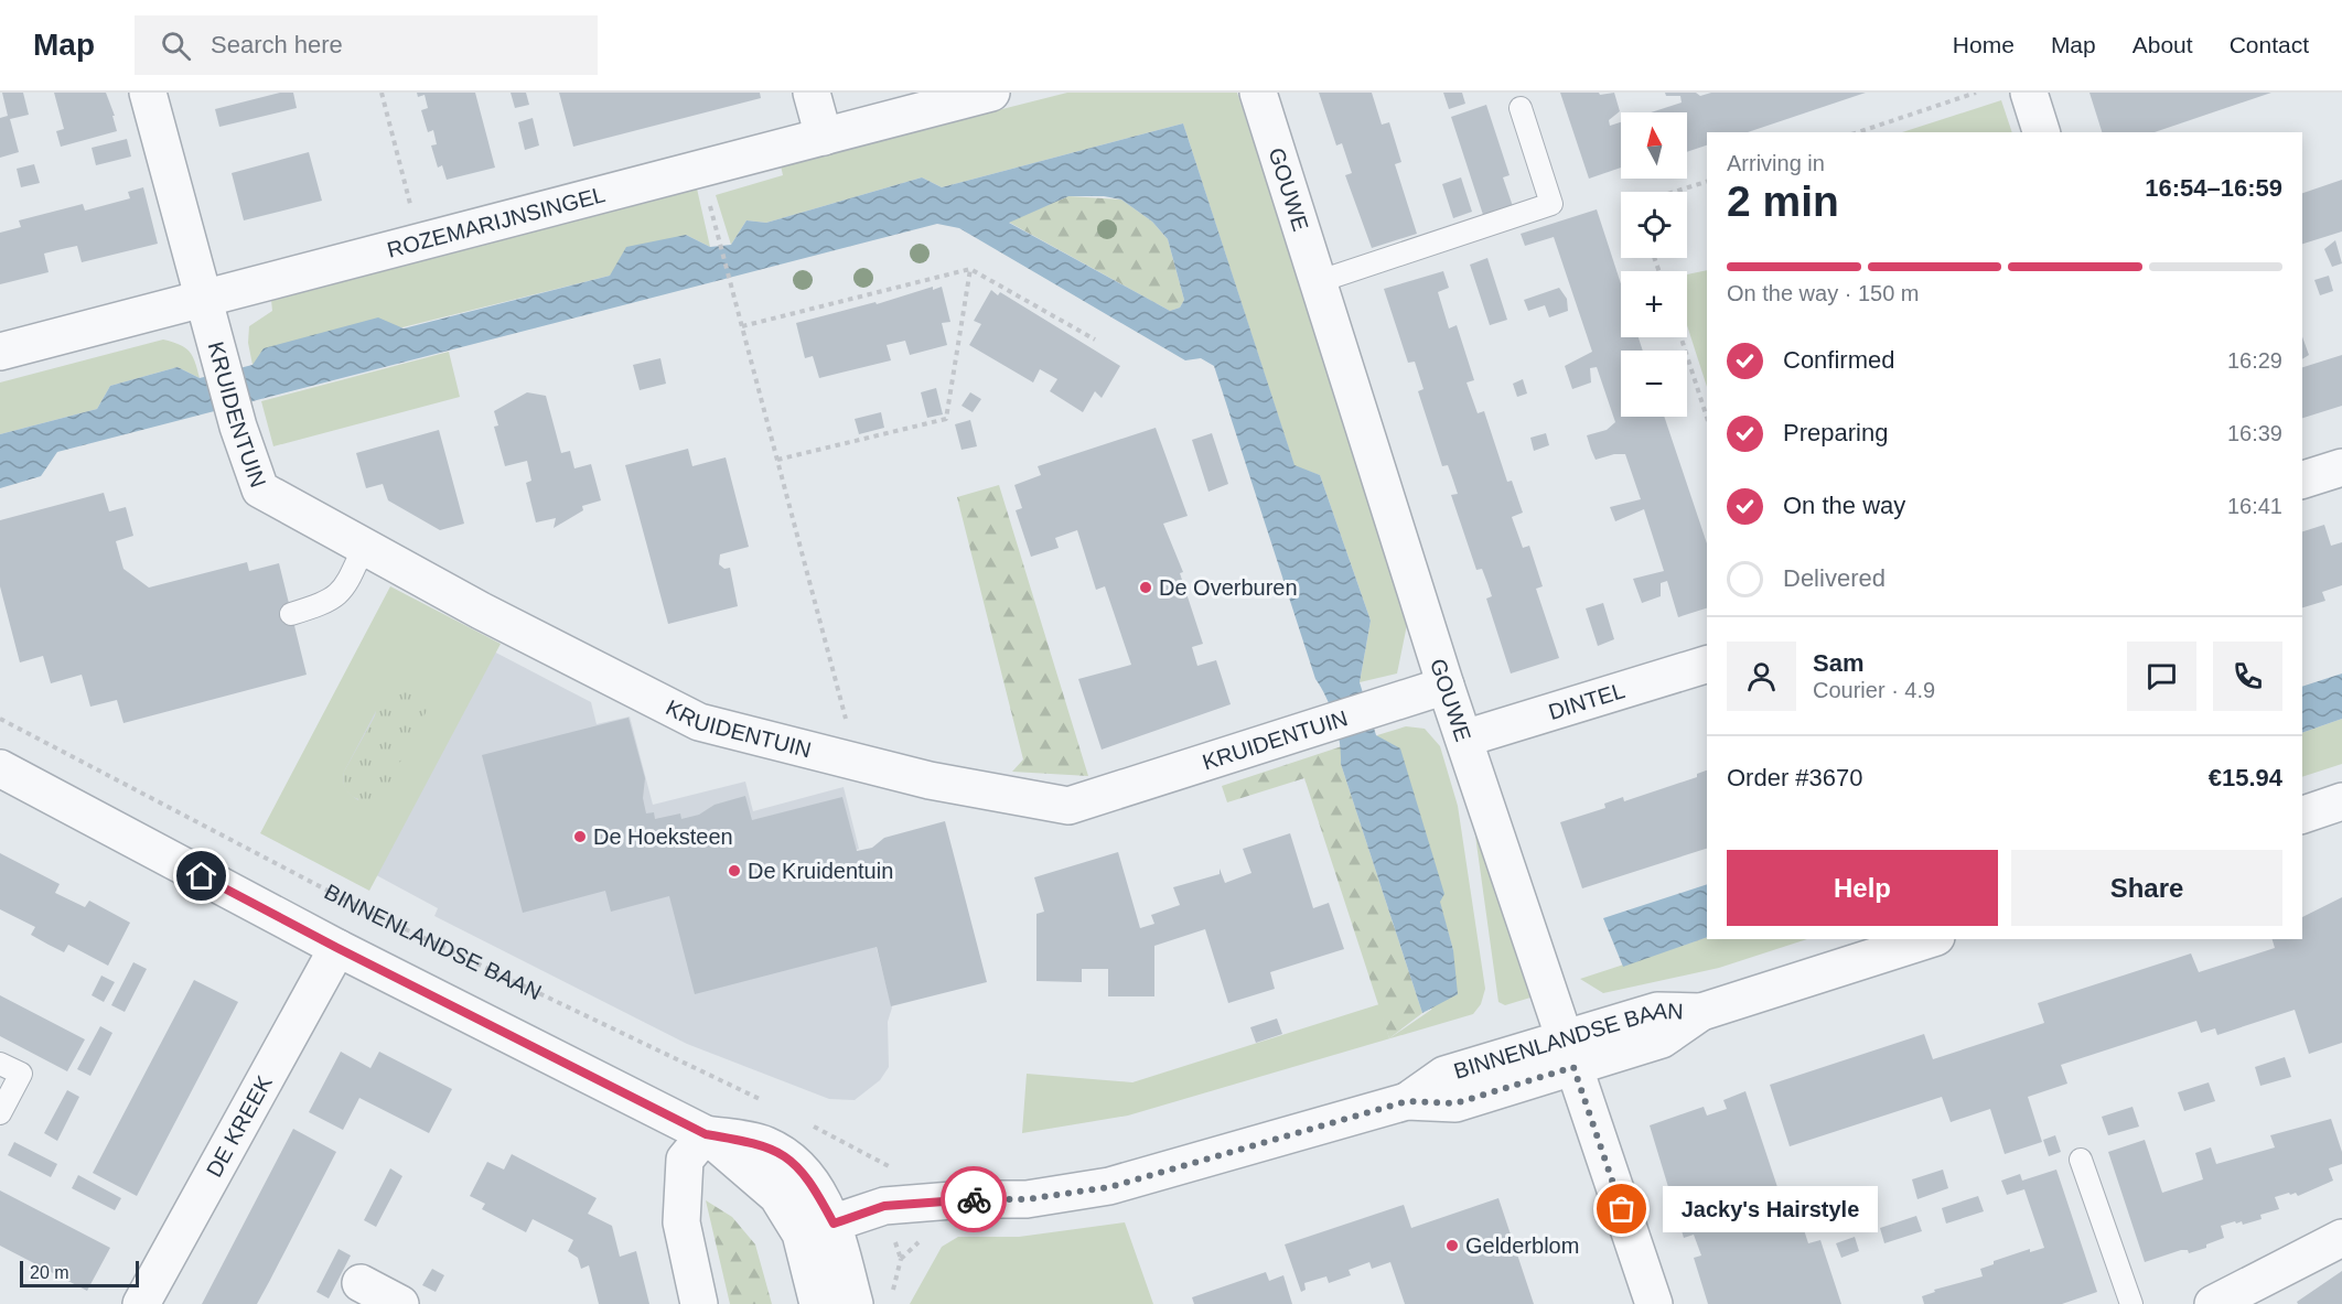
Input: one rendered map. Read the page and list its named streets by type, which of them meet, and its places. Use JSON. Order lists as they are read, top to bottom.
{
  "streets": {
    "street": [
      "GOUWE",
      "ROZEMARIJNSINGEL",
      "KRUIDENTUIN",
      "DINTEL",
      "BINNENLANDSE BAAN",
      "DE KREEK"
    ]
  },
  "crossings": [
    ["GOUWE", "KRUIDENTUIN"],
    ["GOUWE", "DINTEL"],
    ["GOUWE", "BINNENLANDSE BAAN"],
    ["ROZEMARIJNSINGEL", "KRUIDENTUIN"]
  ],
  "places": [
    "De Overburen",
    "De Hoeksteen",
    "De Kruidentuin",
    "Jacky's Hairstyle",
    "Gelderblom"
  ],
  "scale_bar": "20 m",
  "north": "top",
  "page": {
    "header": "Map",
    "search": "Search here",
    "nav": [
      "Home",
      "Map",
      "About",
      "Contact"
    ],
    "map_buttons": ["+", "−"],
    "heading": ["2 min", "Arriving in", "16:54–16:59"],
    "panel": [
      "Sam",
      "Courier · 4.9",
      "Order #3670",
      "€15.94"
    ],
    "bar": "On the way · 150 m",
    "list": [
      ["Confirmed", "16:29"],
      ["Preparing", "16:39"],
      ["On the way", "16:41"],
      "Delivered"
    ],
    "buttons": ["Help", "Share"],
    "bubble": "Jacky's Hairstyle",
    "scale": "20 m"
  }
}
